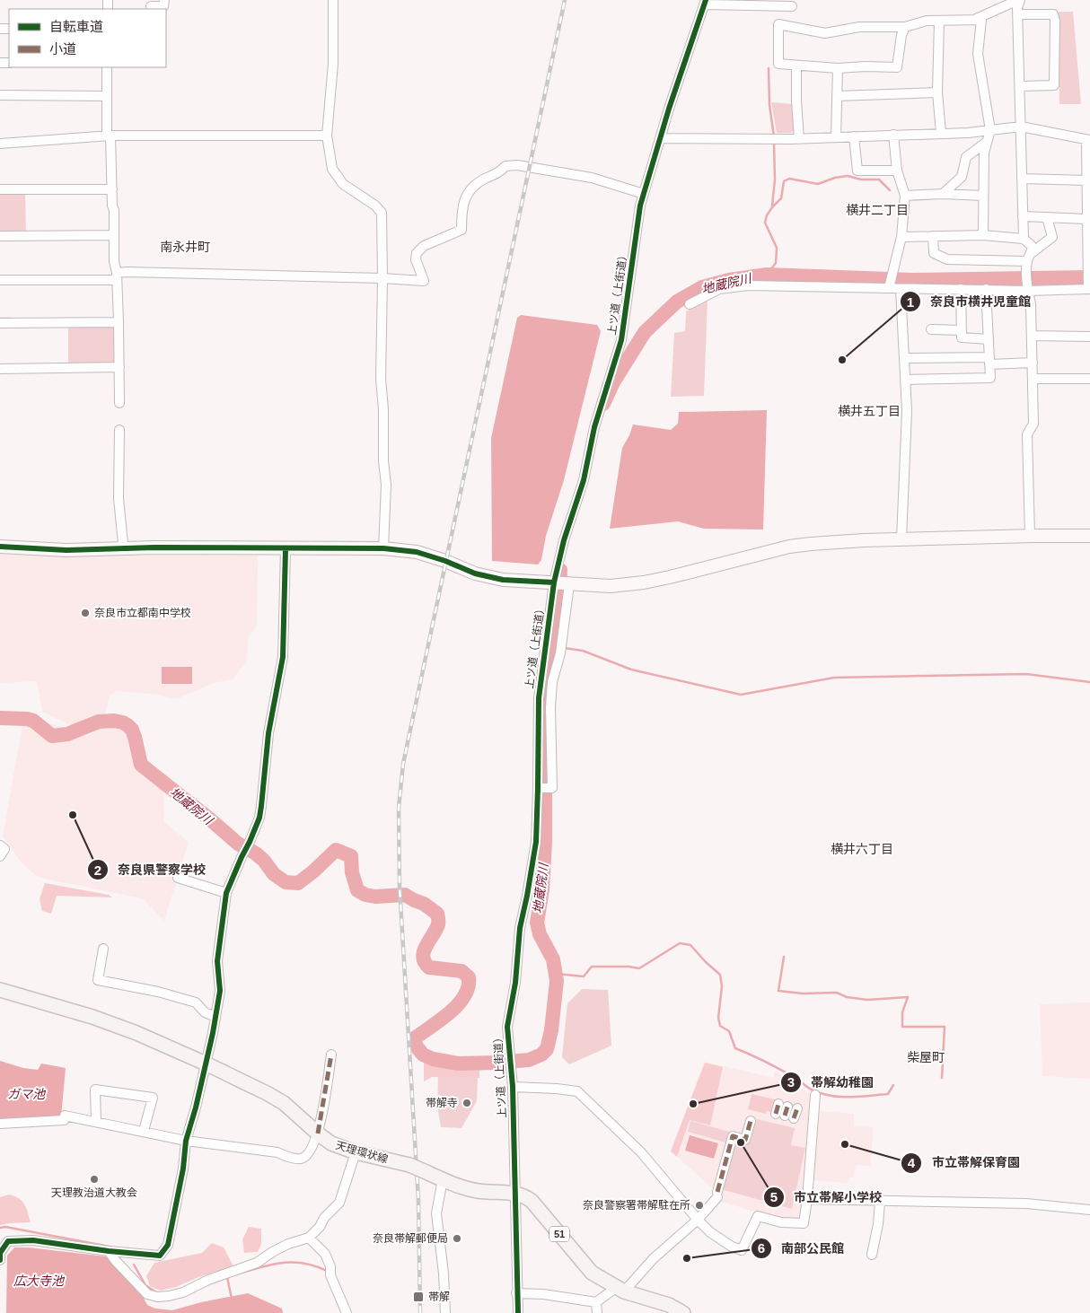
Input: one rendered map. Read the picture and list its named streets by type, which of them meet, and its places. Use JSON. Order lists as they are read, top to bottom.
{
  "streets": {
    "main road": ["天理環状線", "51"],
    "street": ["上ツ道（上街道）"]
  },
  "crossings": [
    ["上ツ道（上街道）", "天理環状線"]
  ],
  "districts": [
    "横井二丁目",
    "南永井町",
    "横井五丁目",
    "横井六丁目",
    "柴屋町"
  ],
  "water": ["地蔵院川", "ガマ池", "広大寺池"],
  "places": {
    "other": [
      "奈良市横井児童館",
      "奈良市立都南中学校",
      "奈良県警察学校",
      "帯解寺",
      "帯解幼稚園",
      "市立帯解小学校",
      "市立帯解保育園",
      "天理教治道大教会",
      "奈良警察署帯解駐在所",
      "奈良帯解郵便局",
      "南部公民館"
    ],
    "transit": ["帯解"]
  },
  "legend": ["自転車道", "小道"]
}
